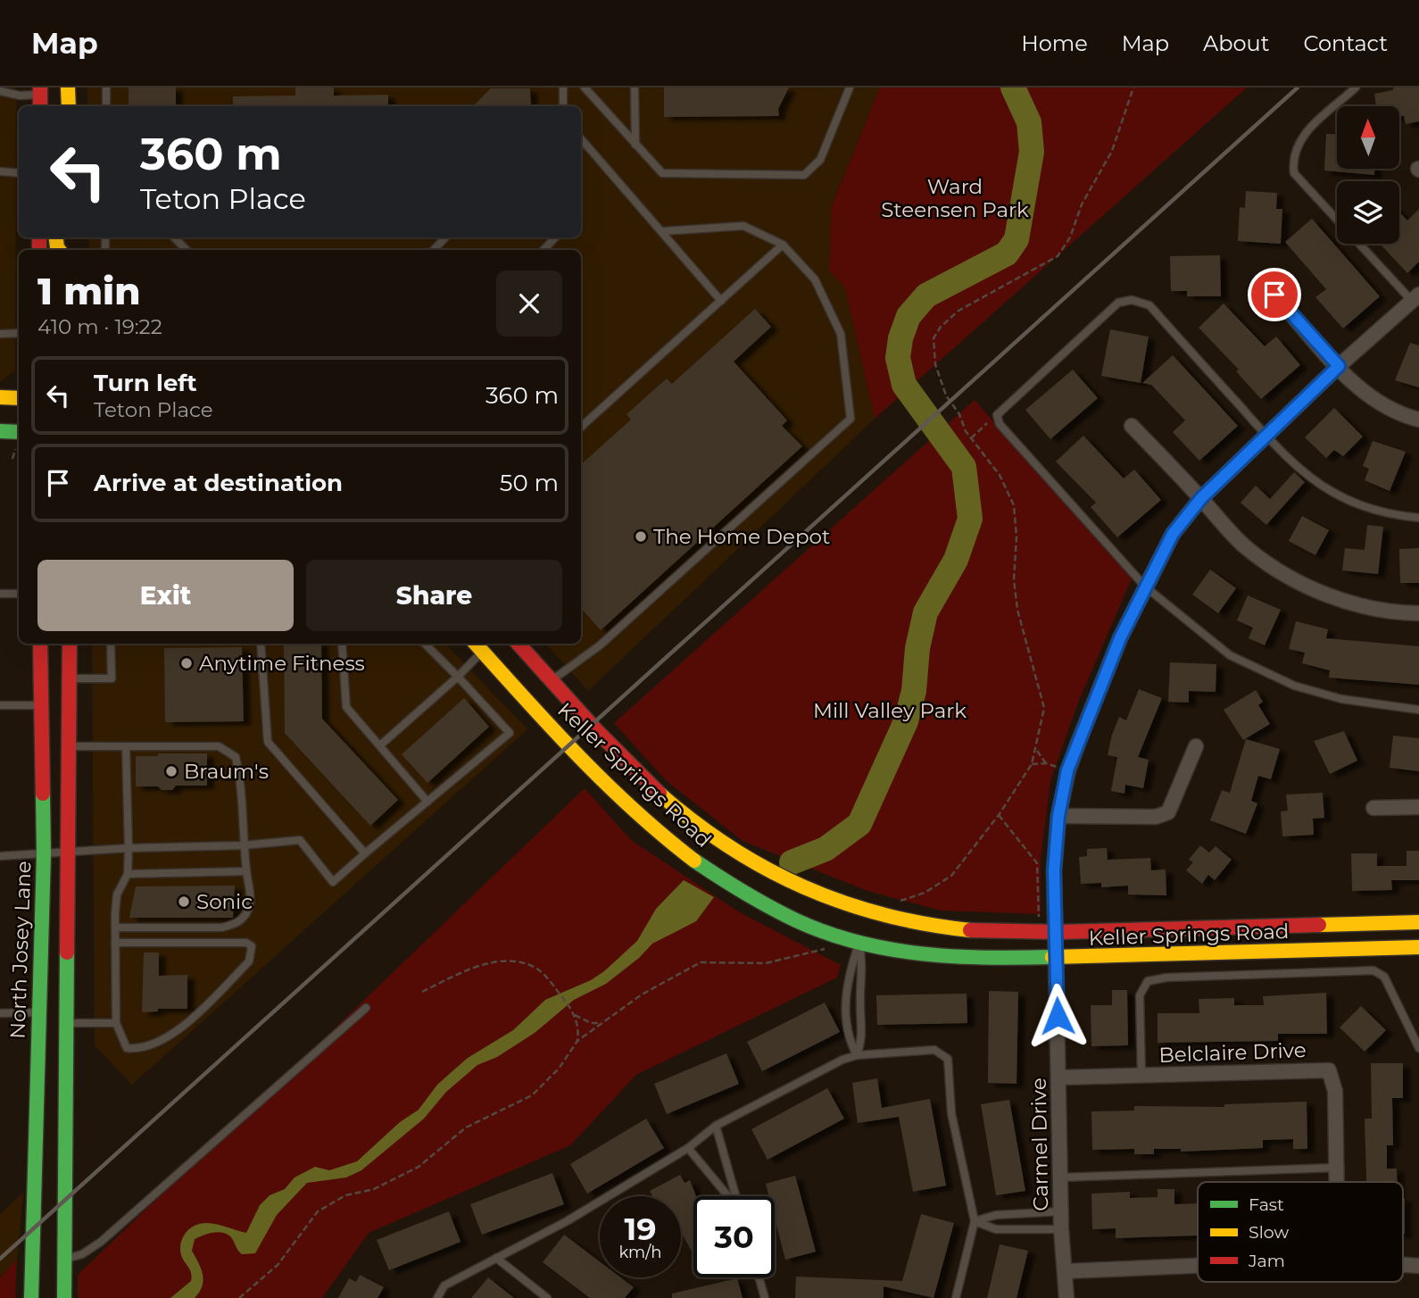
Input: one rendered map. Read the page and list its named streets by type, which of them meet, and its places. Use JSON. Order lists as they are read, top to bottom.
{
  "streets": {
    "main road": ["Keller Springs Road", "North Josey Lane"],
    "street": ["Belclaire Drive", "Carmel Drive"]
  },
  "crossings": [
    ["Keller Springs Road", "Carmel Drive"],
    ["Belclaire Drive", "Carmel Drive"]
  ],
  "parks": ["Ward Steensen Park", "Mill Valley Park"],
  "places": [
    "The Home Depot",
    "Anytime Fitness",
    "Braum's",
    "Sonic"
  ],
  "legend": ["Fast", "Slow", "Jam"],
  "north": "top",
  "page": {
    "header": "Map",
    "nav": [
      "Home",
      "Map",
      "About",
      "Contact"
    ],
    "turn": ["360 m", "Teton Place"],
    "heading": ["1 min", "410 m · 19:22"],
    "list": [
      {
        "name": "Turn left",
        "note": "Teton Place",
        "value": "360 m"
      },
      {
        "name": "Arrive at destination",
        "value": "50 m"
      }
    ],
    "buttons": ["Exit", "Share"],
    "speed": "19 km/h",
    "limit": "30"
  }
}
